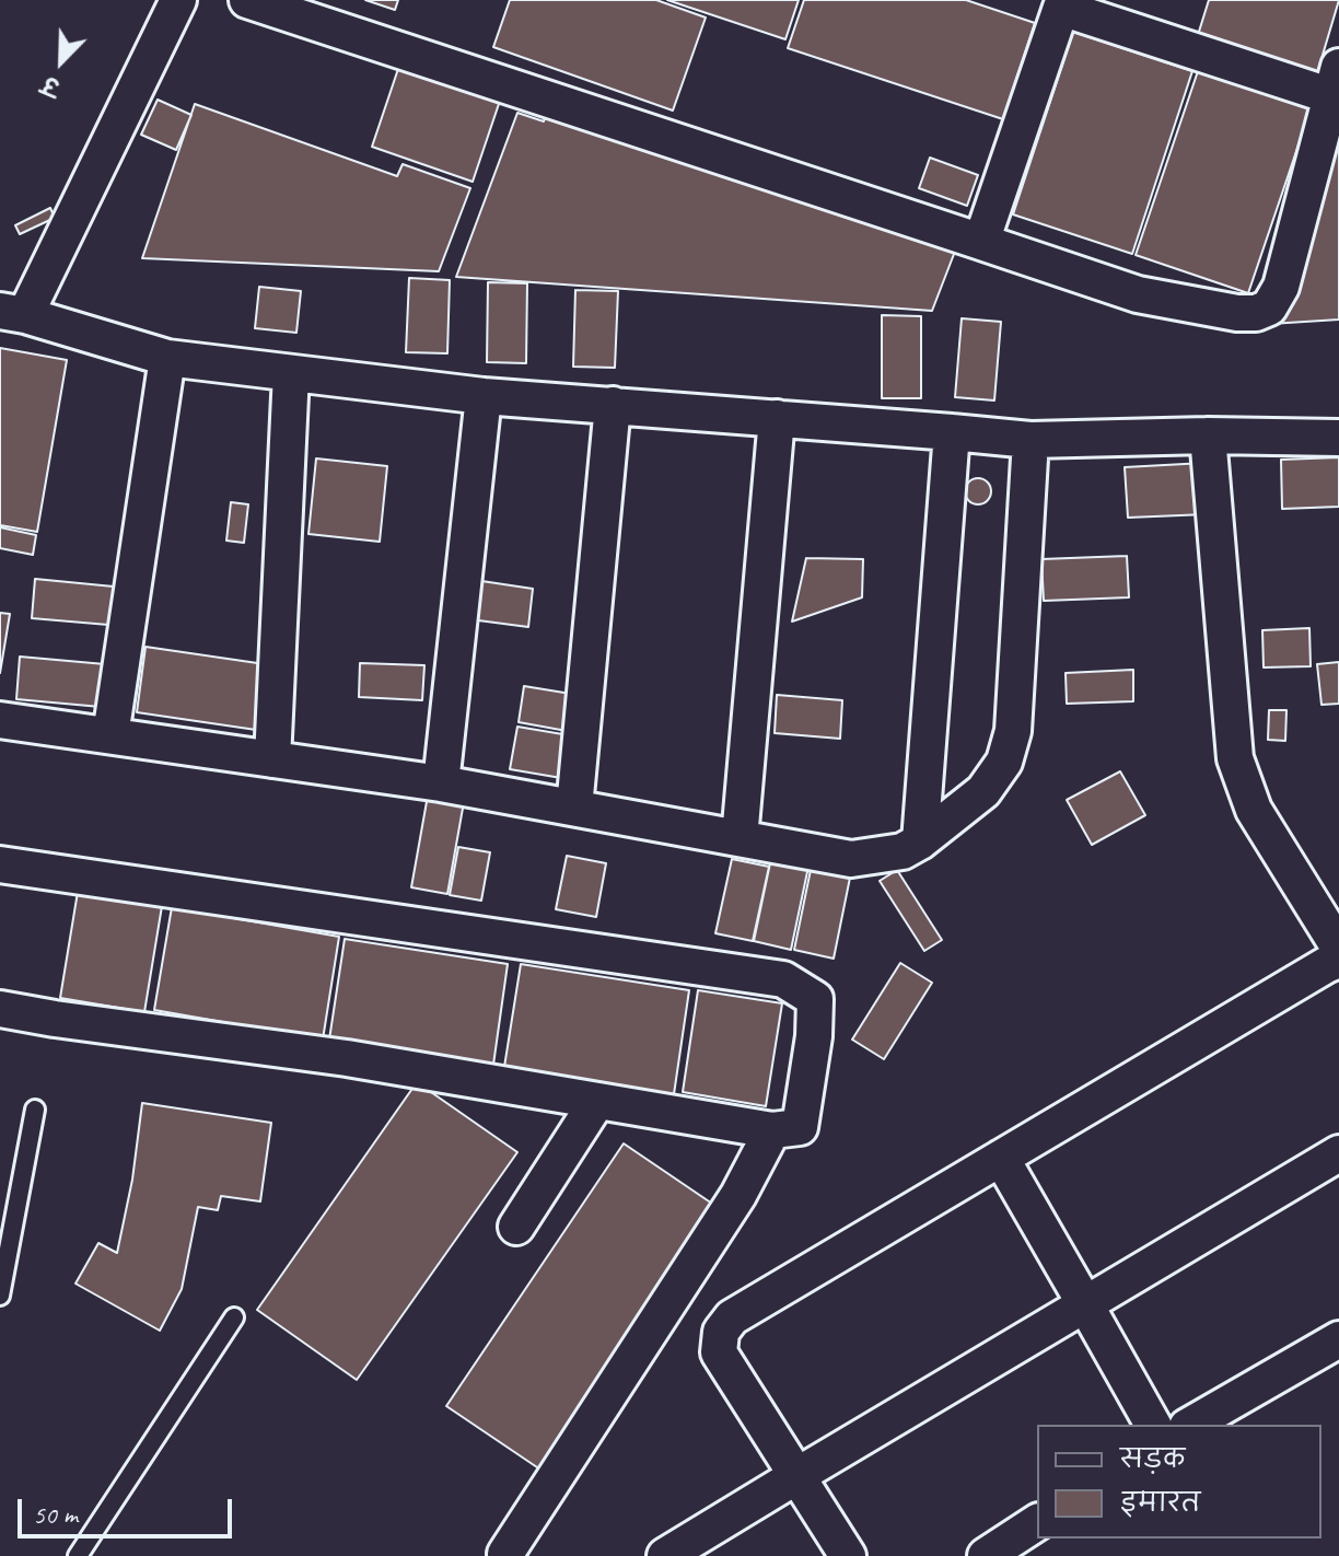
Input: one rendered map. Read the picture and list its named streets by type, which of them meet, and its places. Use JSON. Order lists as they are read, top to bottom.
{
  "legend": ["सड़क", "इमारत"],
  "scale_bar": "50 m",
  "north": "bottom left"
}
